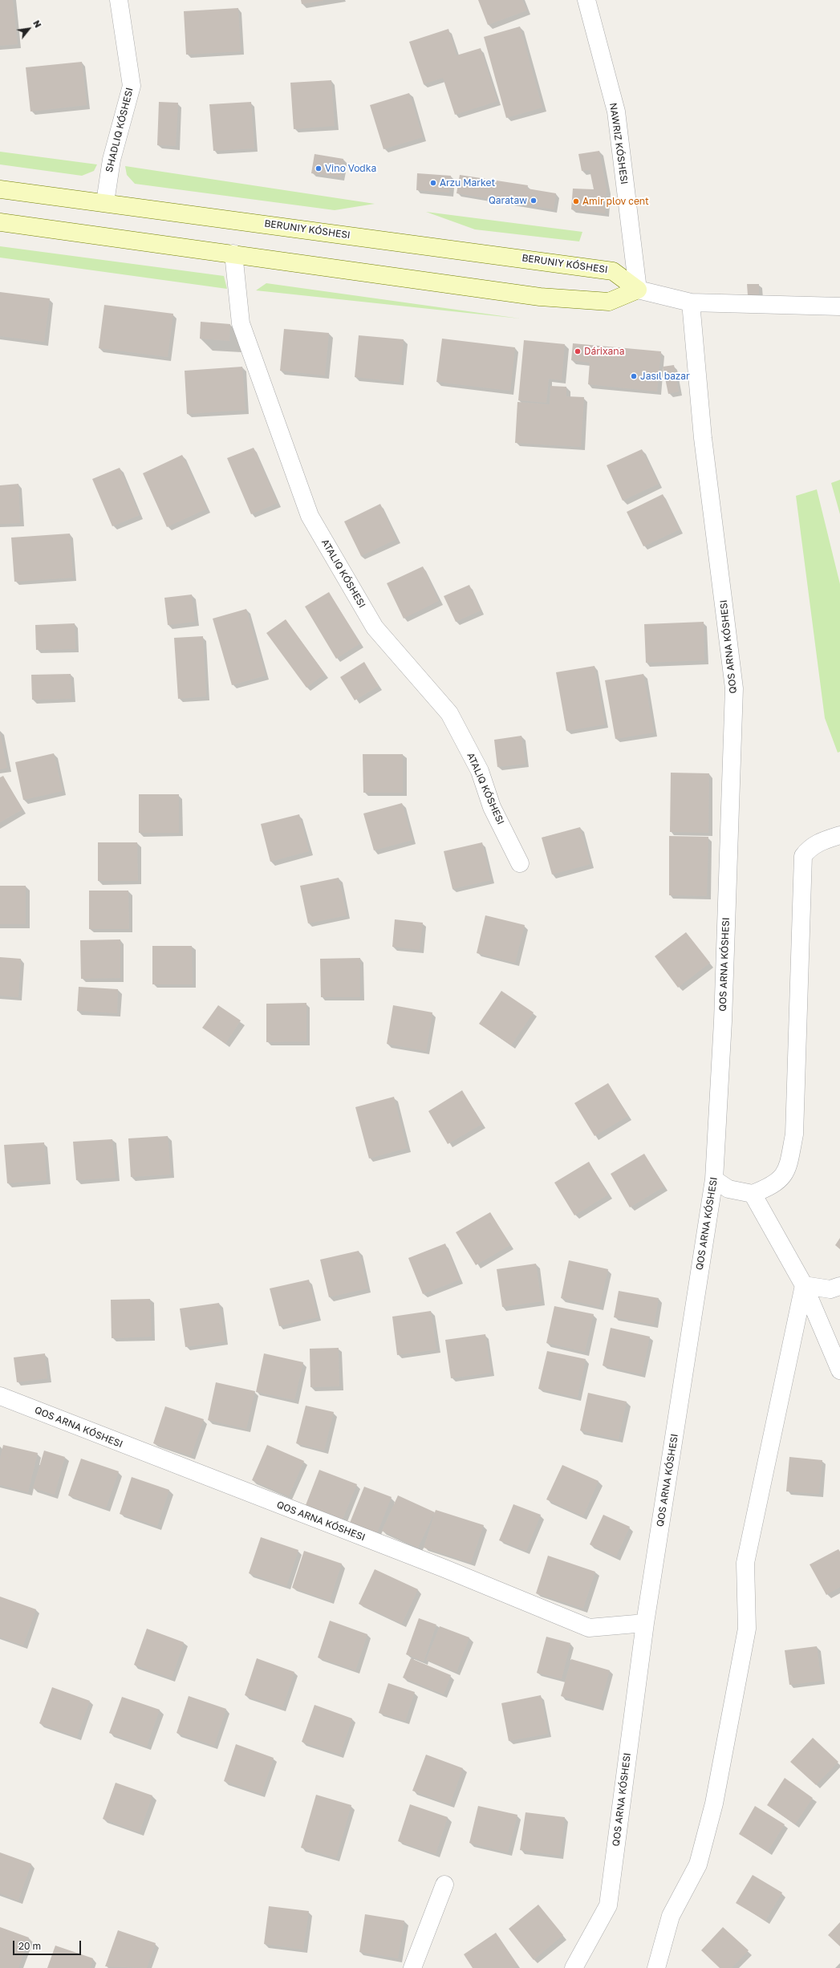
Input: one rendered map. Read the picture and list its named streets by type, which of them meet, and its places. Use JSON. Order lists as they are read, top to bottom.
{
  "streets": {
    "street": ["BERUNIY KÓSHESI", "QOS ARNA KÓSHESI"]
  },
  "places": [
    "Vino Vodka",
    "Arzu Market",
    "Qarataw",
    "Amir plov cent",
    "Dárixana",
    "Jasıl bazar"
  ],
  "scale_bar": "20 m",
  "north": "top right"
}
